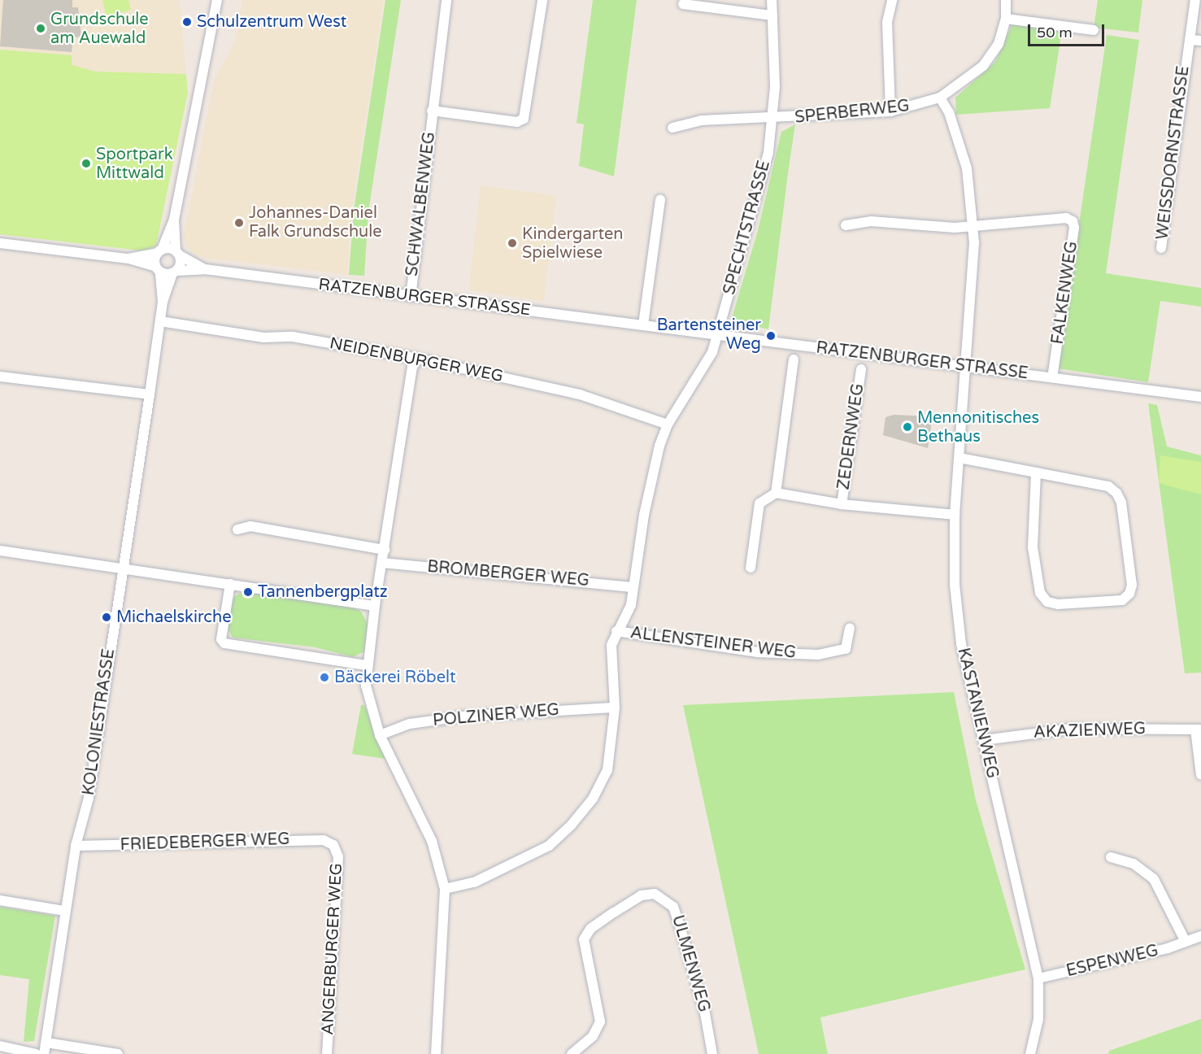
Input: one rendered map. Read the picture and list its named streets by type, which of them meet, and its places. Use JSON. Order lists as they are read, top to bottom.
{
  "streets": {
    "street": [
      "SPERBERWEG",
      "WEISSDORNSTRASSE",
      "SCHWALBENWEG",
      "SPECHTSTRASSE",
      "FALKENWEG",
      "RATZENBURGER STRASSE",
      "NEIDENBURGER WEG",
      "ZEDERNWEG",
      "BROMBERGER WEG",
      "ALLENSTEINER WEG",
      "KASTANIENWEG",
      "POLZINER WEG",
      "KOLONIESTRASSE",
      "AKAZIENWEG",
      "FRIEDEBERGER WEG",
      "ANGERBURGER WEG",
      "ESPENWEG",
      "ULMENWEG"
    ]
  },
  "crossings": [
    ["SPERBERWEG", "SPECHTSTRASSE"],
    ["SPERBERWEG", "KASTANIENWEG"],
    ["SCHWALBENWEG", "RATZENBURGER STRASSE"],
    ["SPECHTSTRASSE", "RATZENBURGER STRASSE"],
    ["FALKENWEG", "RATZENBURGER STRASSE"],
    ["FALKENWEG", "KASTANIENWEG"],
    ["RATZENBURGER STRASSE", "KASTANIENWEG"],
    ["RATZENBURGER STRASSE", "KOLONIESTRASSE"],
    ["NEIDENBURGER WEG", "KOLONIESTRASSE"],
    ["ZEDERNWEG", "KASTANIENWEG"],
    ["KASTANIENWEG", "AKAZIENWEG"],
    ["KASTANIENWEG", "ESPENWEG"],
    ["KOLONIESTRASSE", "FRIEDEBERGER WEG"],
    ["FRIEDEBERGER WEG", "ANGERBURGER WEG"]
  ],
  "places": [
    "Schulzentrum West",
    "Grundschule am Auewald",
    "Sportpark Mittwald",
    "Johannes-Daniel Falk Grundschule",
    "Kindergarten Spielwiese",
    "Bartensteiner Weg",
    "Mennonitisches Bethaus",
    "Tannenbergplatz",
    "Michaelskirche",
    "Bäckerei Röbelt"
  ],
  "scale_bar": "50 m"
}
